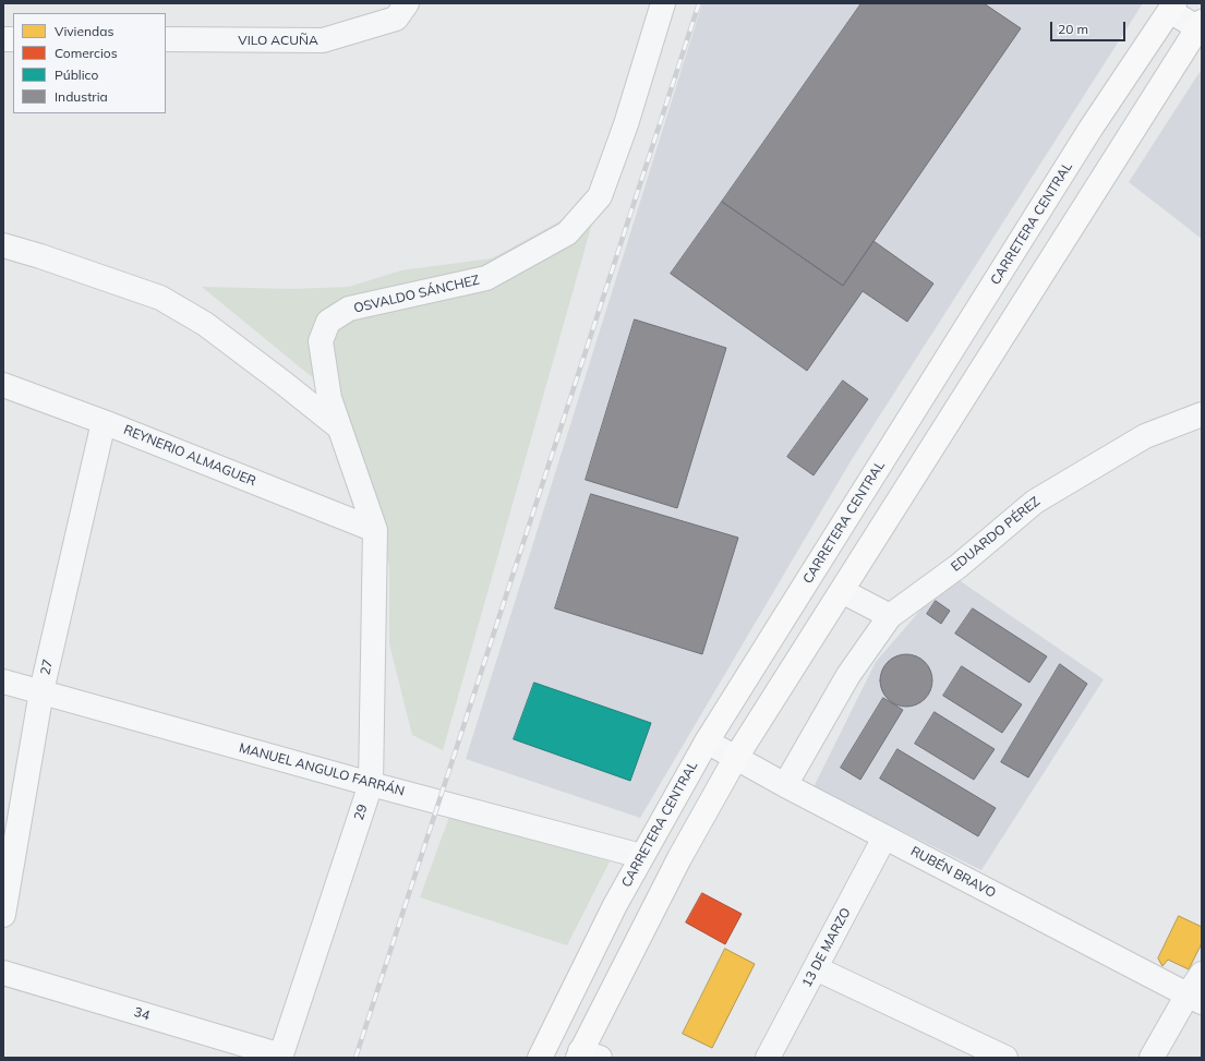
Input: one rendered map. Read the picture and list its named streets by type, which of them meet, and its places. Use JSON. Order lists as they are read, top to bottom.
{
  "streets": {
    "main road": ["CARRETERA CENTRAL"],
    "street": [
      "VILO ACUÑA",
      "OSVALDO SÁNCHEZ",
      "REYNERIO ALMAGUER",
      "EDUARDO PÉREZ",
      "27",
      "MANUEL ANGULO FARRÁN",
      "29",
      "RUBÉN BRAVO",
      "13 DE MARZO",
      "34"
    ]
  },
  "crossings": [
    ["CARRETERA CENTRAL", "MANUEL ANGULO FARRÁN"],
    ["CARRETERA CENTRAL", "RUBÉN BRAVO"],
    ["OSVALDO SÁNCHEZ", "REYNERIO ALMAGUER"],
    ["OSVALDO SÁNCHEZ", "29"],
    ["REYNERIO ALMAGUER", "27"],
    ["REYNERIO ALMAGUER", "29"],
    ["EDUARDO PÉREZ", "RUBÉN BRAVO"],
    ["27", "MANUEL ANGULO FARRÁN"],
    ["MANUEL ANGULO FARRÁN", "29"],
    ["29", "34"],
    ["RUBÉN BRAVO", "13 DE MARZO"]
  ],
  "legend": [
    "Viviendas",
    "Comercios",
    "Público",
    "Industria"
  ],
  "scale_bar": "20 m"
}
